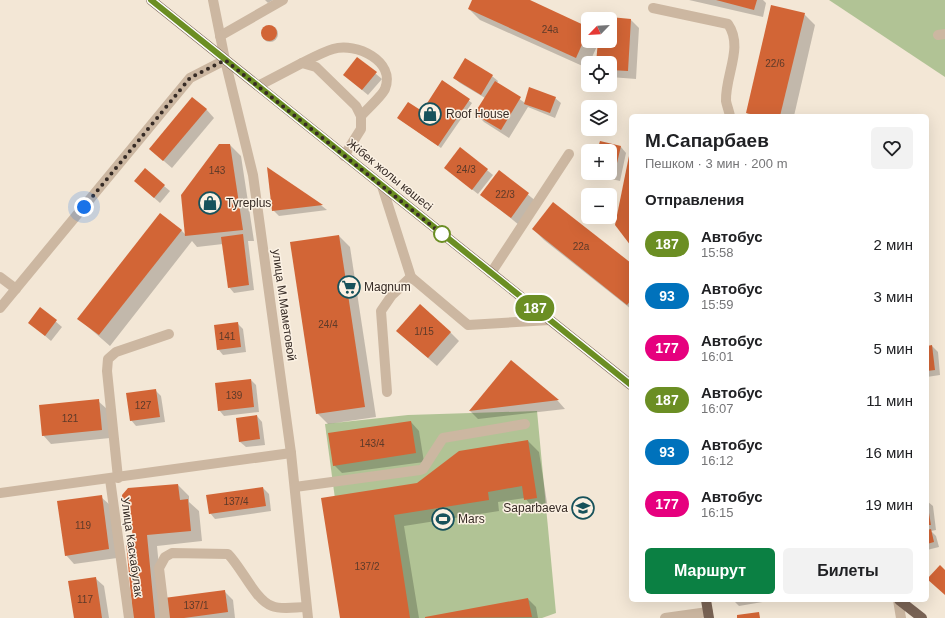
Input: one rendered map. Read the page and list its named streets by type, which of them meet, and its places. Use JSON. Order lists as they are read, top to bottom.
{
  "streets": {
    "main road": ["Жібек жолы көшесі"],
    "street": ["улица М.Маметовой", "Улица Каскабулак"]
  },
  "crossings": [
    ["Жібек жолы көшесі", "улица М.Маметовой"]
  ],
  "places": {
    "shop": ["Roof House", "Tyreplus"],
    "supermarket": ["Magnum"],
    "school or university": ["Saparbaeva"],
    "sports": ["Mars"]
  },
  "lines": ["bus line 187"],
  "house_numbers": [
    "24а",
    "22/6",
    "24/3",
    "143",
    "22/3",
    "22а",
    "24/4",
    "1/15",
    "141",
    "139",
    "127",
    "121",
    "143/4",
    "137/4",
    "119",
    "137/2",
    "117",
    "137/1"
  ],
  "north": "bottom left",
  "page": {
    "on_map": "187",
    "map_buttons": ["+", "−"],
    "heading": [
      ["М.Сапарбаев", "Пешком · 3 мин · 200 m"],
      "Отправления"
    ],
    "list": [
      {
        "mark": "187",
        "name": "Автобус",
        "note": "15:58",
        "value": "2 мин"
      },
      {
        "mark": "93",
        "name": "Автобус",
        "note": "15:59",
        "value": "3 мин"
      },
      {
        "mark": "177",
        "name": "Автобус",
        "note": "16:01",
        "value": "5 мин"
      },
      {
        "mark": "187",
        "name": "Автобус",
        "note": "16:07",
        "value": "11 мин"
      },
      {
        "mark": "93",
        "name": "Автобус",
        "note": "16:12",
        "value": "16 мин"
      },
      {
        "mark": "177",
        "name": "Автобус",
        "note": "16:15",
        "value": "19 мин"
      }
    ],
    "buttons": ["Маршрут", "Билеты"]
  }
}
